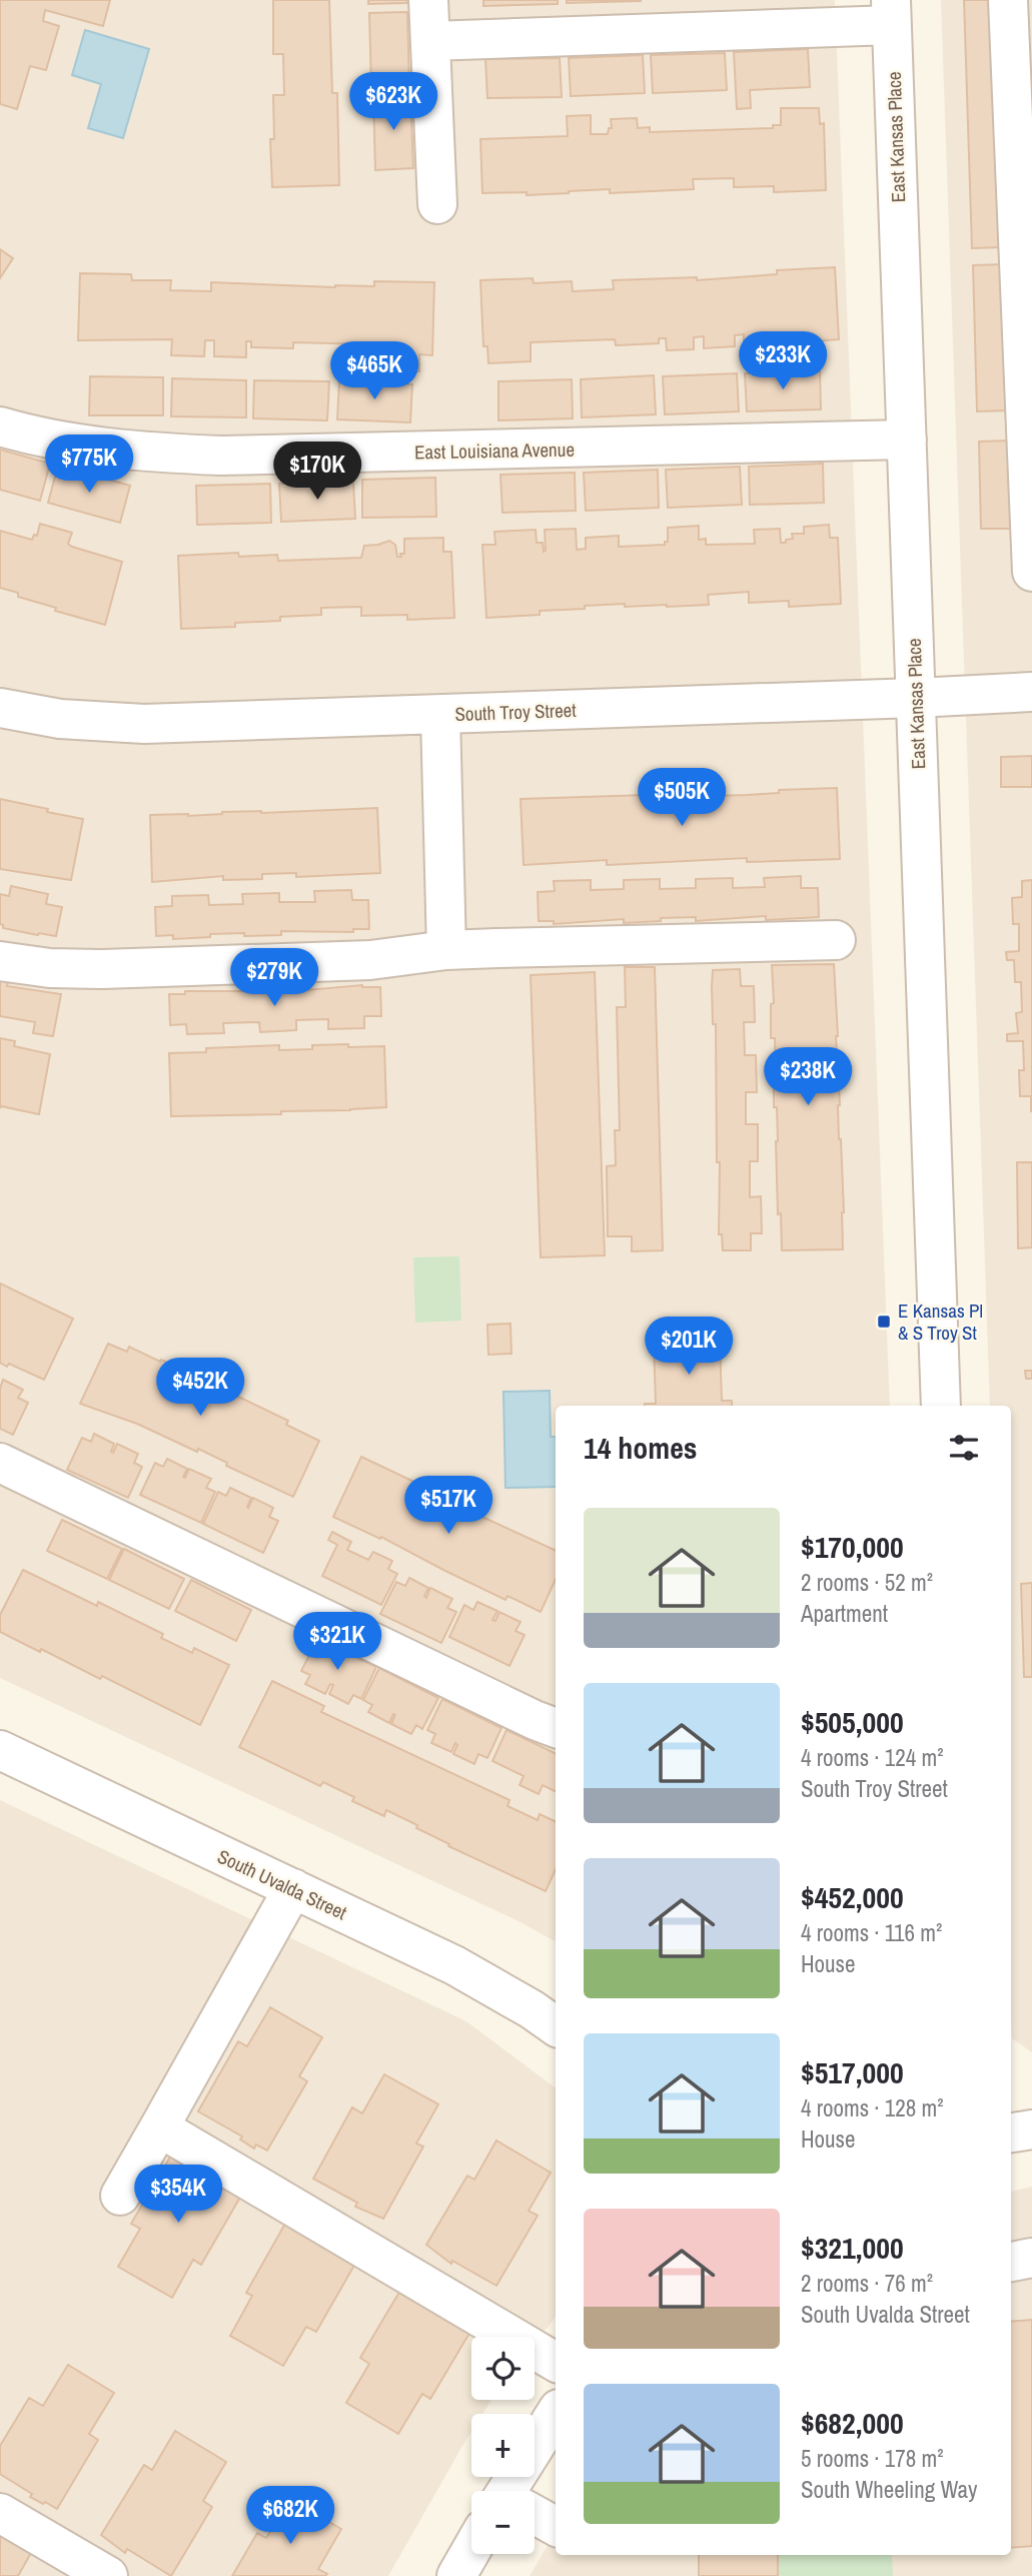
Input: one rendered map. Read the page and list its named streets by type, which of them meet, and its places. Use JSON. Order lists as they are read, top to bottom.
{
  "streets": {
    "street": [
      "East Kansas Place",
      "East Louisiana Avenue",
      "South Troy Street",
      "South Uvalda Street"
    ]
  },
  "crossings": [
    ["East Kansas Place", "East Louisiana Avenue"],
    ["East Kansas Place", "South Troy Street"]
  ],
  "places": {
    "transit": ["E Kansas Pl & S Troy St"]
  },
  "page": {
    "price": [
      "$623K",
      "$233K",
      "$465K",
      "$775K",
      "$170K",
      "$505K",
      "$279K",
      "$238K",
      "$201K",
      "$452K",
      "$517K",
      "$321K",
      "$354K",
      "$682K"
    ],
    "heading": "14 homes",
    "list": [
      {
        "name": "$170,000",
        "note": "2 rooms · 52 m² · Apartment"
      },
      {
        "name": "$505,000",
        "note": "4 rooms · 124 m² · South Troy Street"
      },
      {
        "name": "$452,000",
        "note": "4 rooms · 116 m² · House"
      },
      {
        "name": "$517,000",
        "note": "4 rooms · 128 m² · House"
      },
      {
        "name": "$321,000",
        "note": "2 rooms · 76 m² · South Uvalda Street"
      },
      {
        "name": "$682,000",
        "note": "5 rooms · 178 m² · South Wheeling Way"
      }
    ],
    "map_buttons": ["+", "−"]
  }
}
